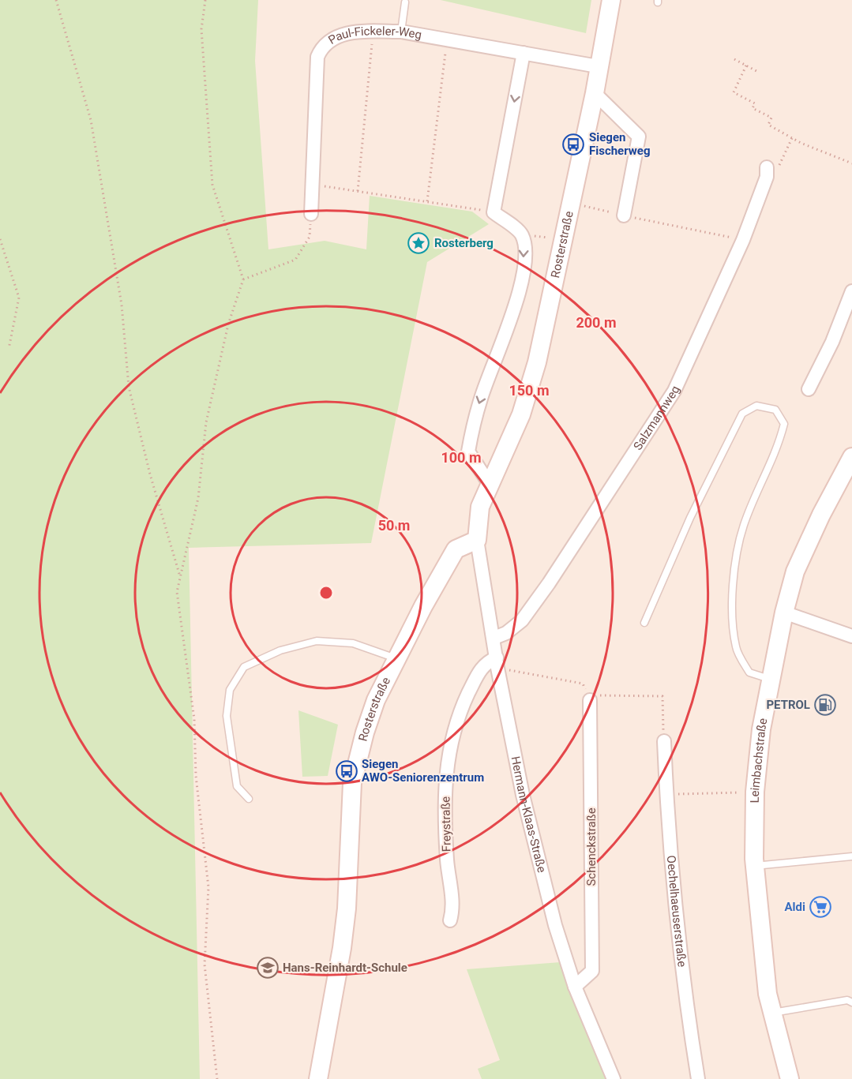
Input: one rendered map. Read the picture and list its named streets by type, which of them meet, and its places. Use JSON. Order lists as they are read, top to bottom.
{
  "streets": {
    "street": [
      "Paul-Fickeler-Weg",
      "Rosterstraße",
      "Salzmannweg",
      "Leimbachstraße",
      "Hermann-Klaas-Straße",
      "Freystraße",
      "Schenckstraße",
      "Oechelhaeuserstraße"
    ]
  },
  "crossings": [
    ["Paul-Fickeler-Weg", "Rosterstraße"],
    ["Rosterstraße", "Hermann-Klaas-Straße"],
    ["Salzmannweg", "Hermann-Klaas-Straße"],
    ["Hermann-Klaas-Straße", "Freystraße"],
    ["Hermann-Klaas-Straße", "Schenckstraße"]
  ],
  "places": {
    "bus stop": ["Siegen Fischerweg", "Siegen AWO-Seniorenzentrum"],
    "place": ["Rosterberg"],
    "fuel station": ["PETROL"],
    "supermarket": ["Aldi"],
    "school or university": ["Hans-Reinhardt-Schule"]
  },
  "rings": [
    "200 m",
    "150 m",
    "100 m",
    "50 m"
  ]
}
